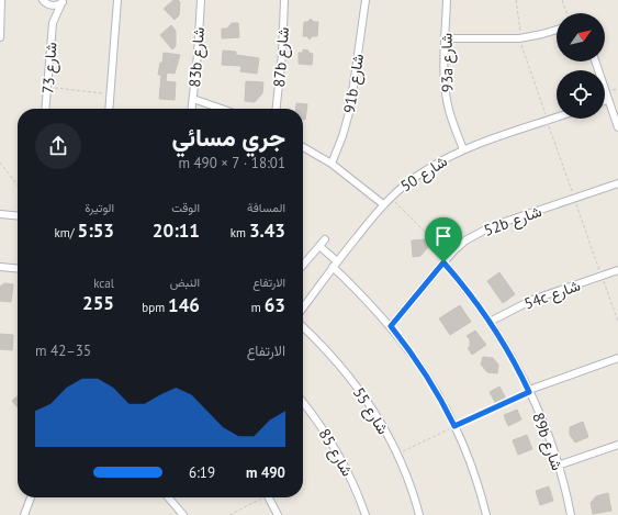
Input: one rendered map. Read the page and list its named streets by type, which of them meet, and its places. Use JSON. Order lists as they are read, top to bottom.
{
  "streets": {
    "street": [
      "83b شارع",
      "87b شارع",
      "93a شارع",
      "شارع 73",
      "91b شارع",
      "شارع 50",
      "52b شارع",
      "54c شارع",
      "شارع 55",
      "89b شارع",
      "شارع 85"
    ]
  },
  "crossings": [
    ["93a شارع", "شارع 50"],
    ["52b شارع", "89b شارع"],
    ["54c شارع", "89b شارع"]
  ],
  "north": "top right",
  "page": {
    "heading": ["جري مسائي", "18:01 · 7 × 490 m"],
    "stats": [
      ["المسافة", "3.43 km"],
      ["الوقت", "20:11"],
      ["الوتيرة", "5:53 /km"],
      ["الارتفاع", "63 m"],
      ["النبض", "146 bpm"],
      ["kcal", "255"]
    ],
    "chart": ["الارتفاع", "35–42 m"],
    "list": [
      {
        "name": "490 m",
        "note": "6:19"
      }
    ]
  }
}
